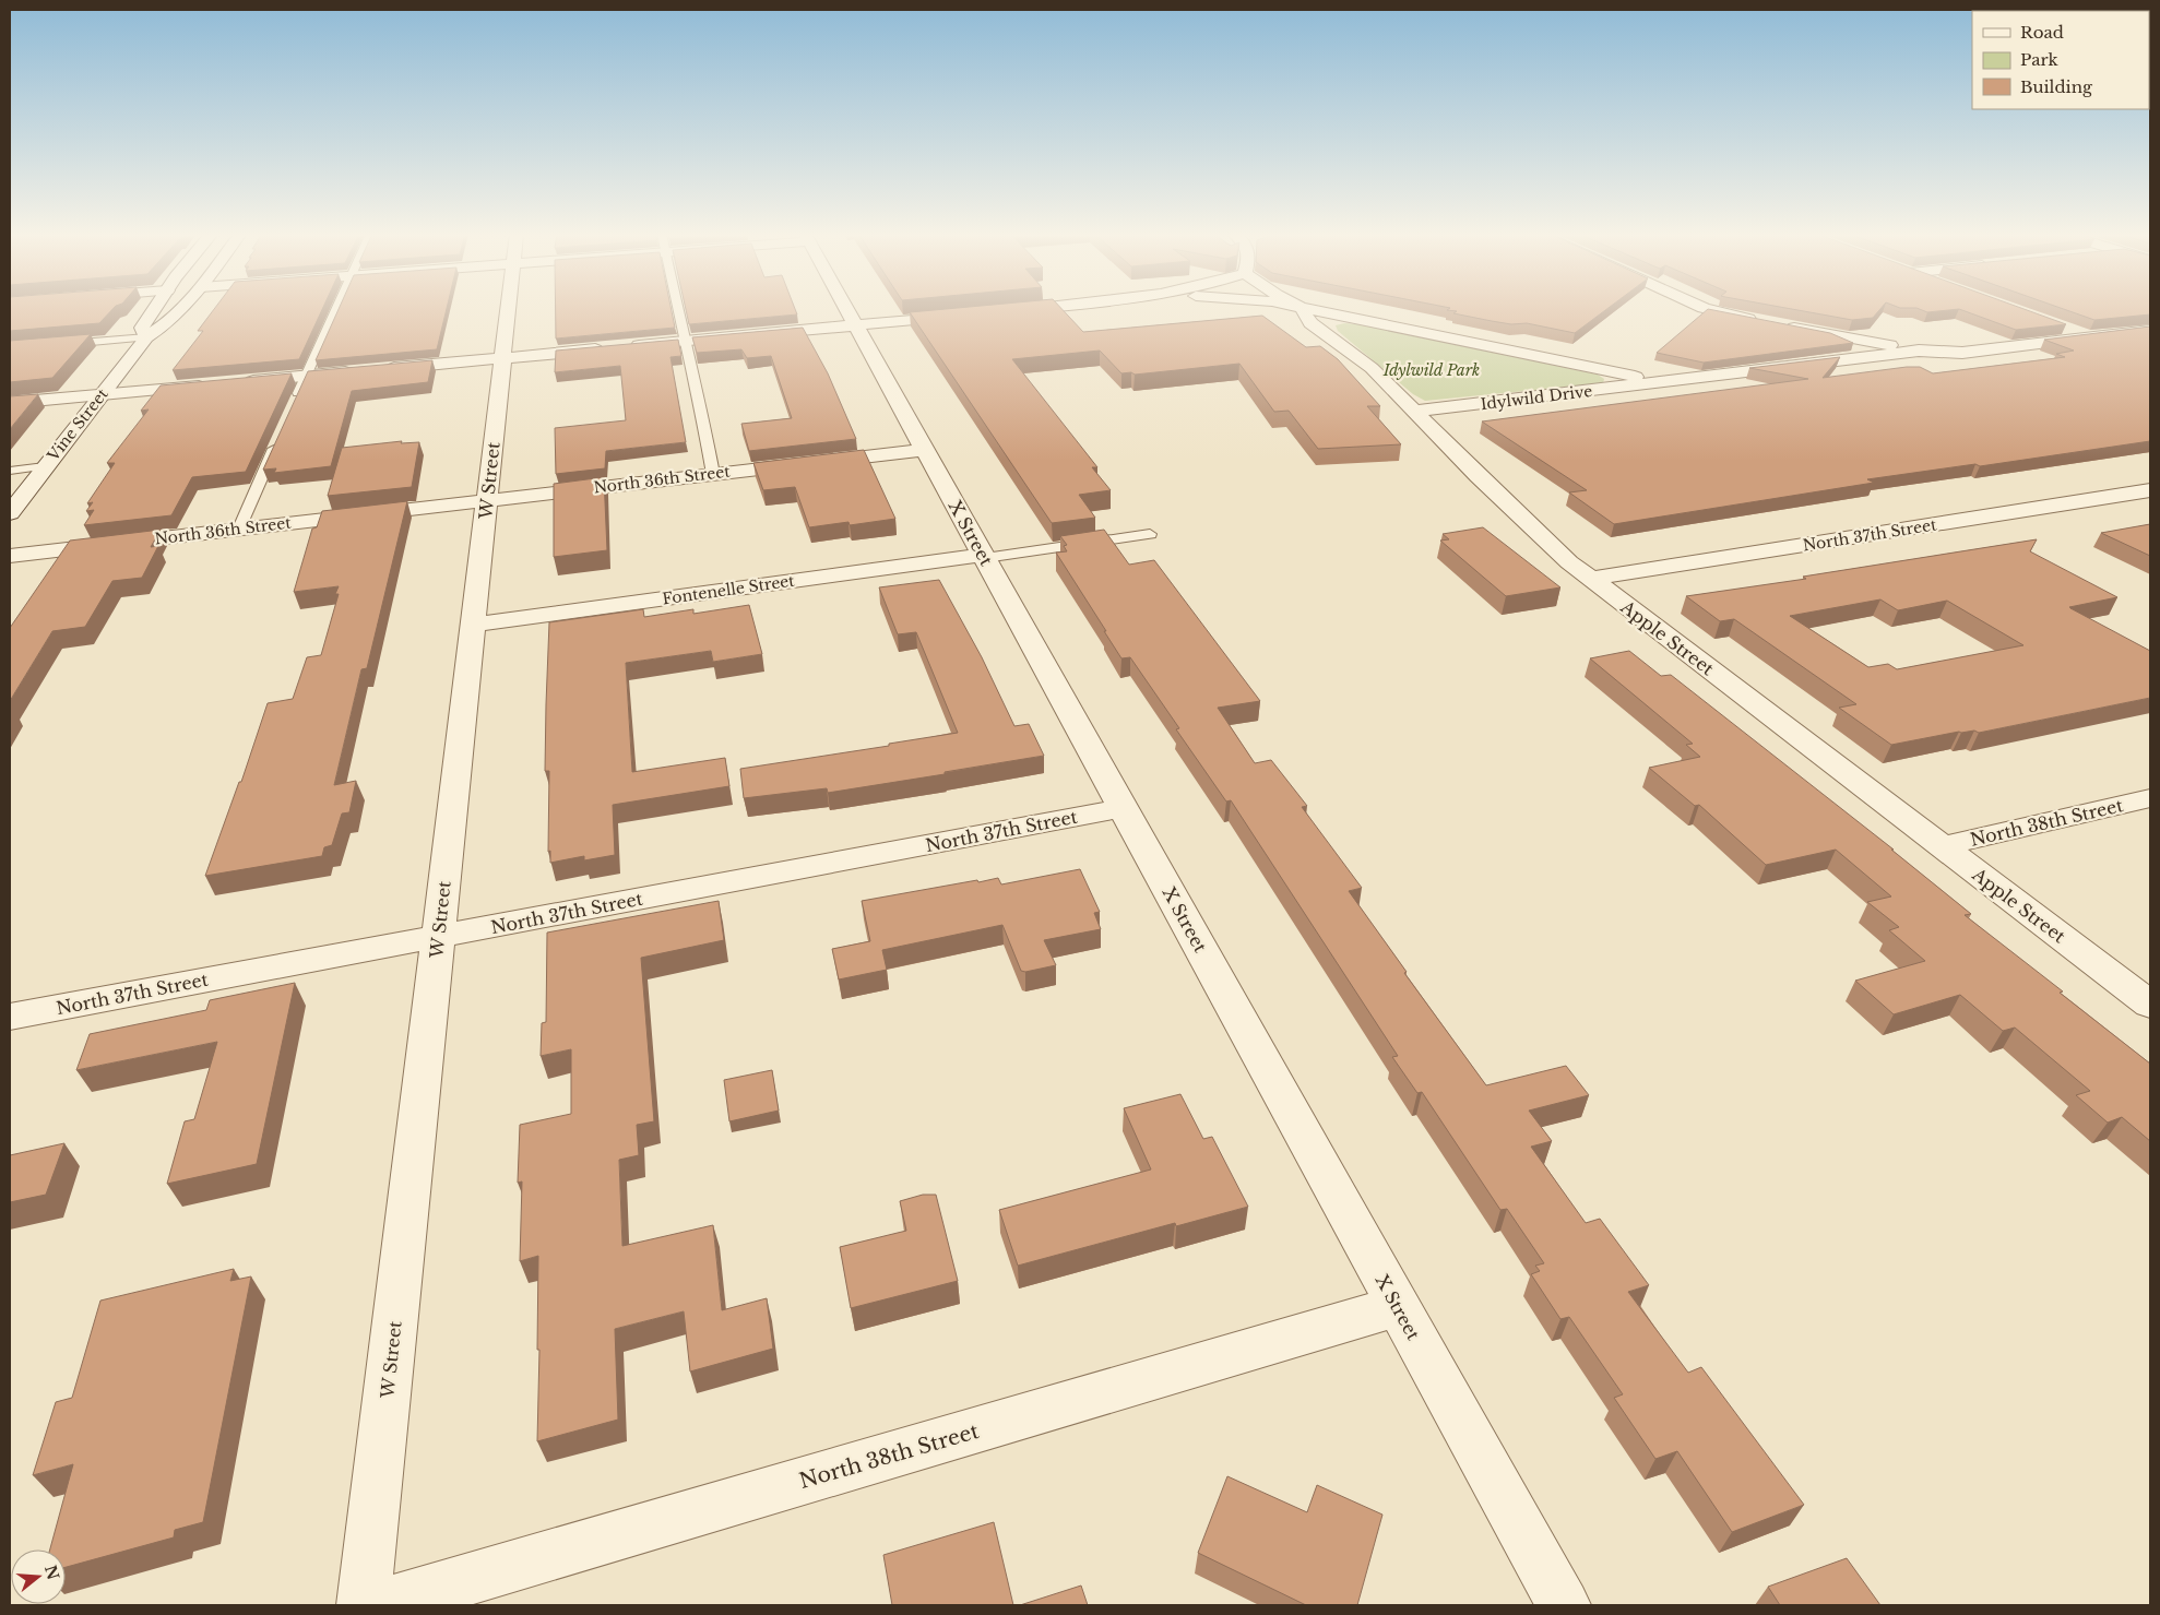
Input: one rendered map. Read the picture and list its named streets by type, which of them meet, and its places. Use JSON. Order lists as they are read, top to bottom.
{
  "streets": {
    "street": [
      "Idylwild Drive",
      "Vine Street",
      "North 36th Street",
      "W Street",
      "X Street",
      "North 37th Street",
      "Fontenelle Street",
      "Apple Street",
      "North 38th Street"
    ]
  },
  "crossings": [
    ["Idylwild Drive", "Apple Street"],
    ["North 36th Street", "W Street"],
    ["North 36th Street", "X Street"],
    ["W Street", "North 37th Street"],
    ["W Street", "Fontenelle Street"],
    ["X Street", "North 37th Street"],
    ["X Street", "Fontenelle Street"],
    ["X Street", "North 38th Street"],
    ["North 37th Street", "Apple Street"],
    ["Apple Street", "North 38th Street"]
  ],
  "parks": ["Idylwild Park"],
  "legend": ["Road", "Park", "Building"],
  "north": "right"
}
